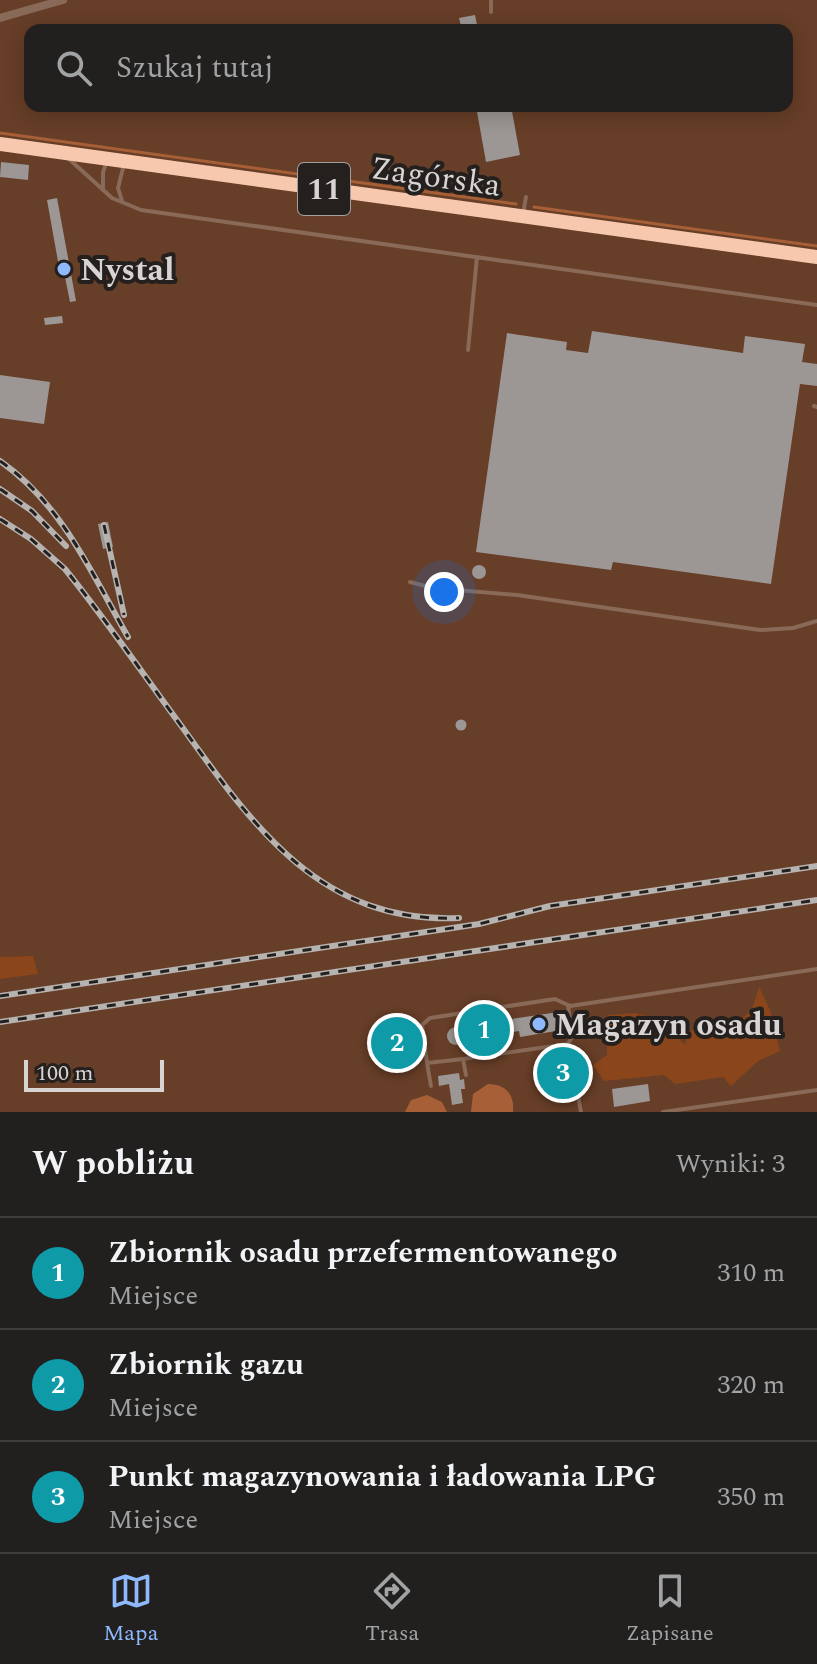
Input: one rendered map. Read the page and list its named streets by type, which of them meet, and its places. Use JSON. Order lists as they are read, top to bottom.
{
  "streets": {
    "highway": ["Zagórska", "11"]
  },
  "places": ["Nystal", "Magazyn osadu"],
  "scale_bar": "100 m",
  "page": {
    "search": "Szukaj tutaj",
    "pins": ["1", "2", "3"],
    "scale": "100 m",
    "heading": ["W pobliżu", "Wyniki: 3"],
    "list": [
      {
        "mark": "1",
        "name": "Zbiornik osadu przefermentowanego",
        "note": "Miejsce",
        "value": "310 m"
      },
      {
        "mark": "2",
        "name": "Zbiornik gazu",
        "note": "Miejsce",
        "value": "320 m"
      },
      {
        "mark": "3",
        "name": "Punkt magazynowania i ładowania LPG",
        "note": "Miejsce",
        "value": "350 m"
      }
    ],
    "nav": ["Mapa", "Trasa", "Zapisane"]
  }
}
